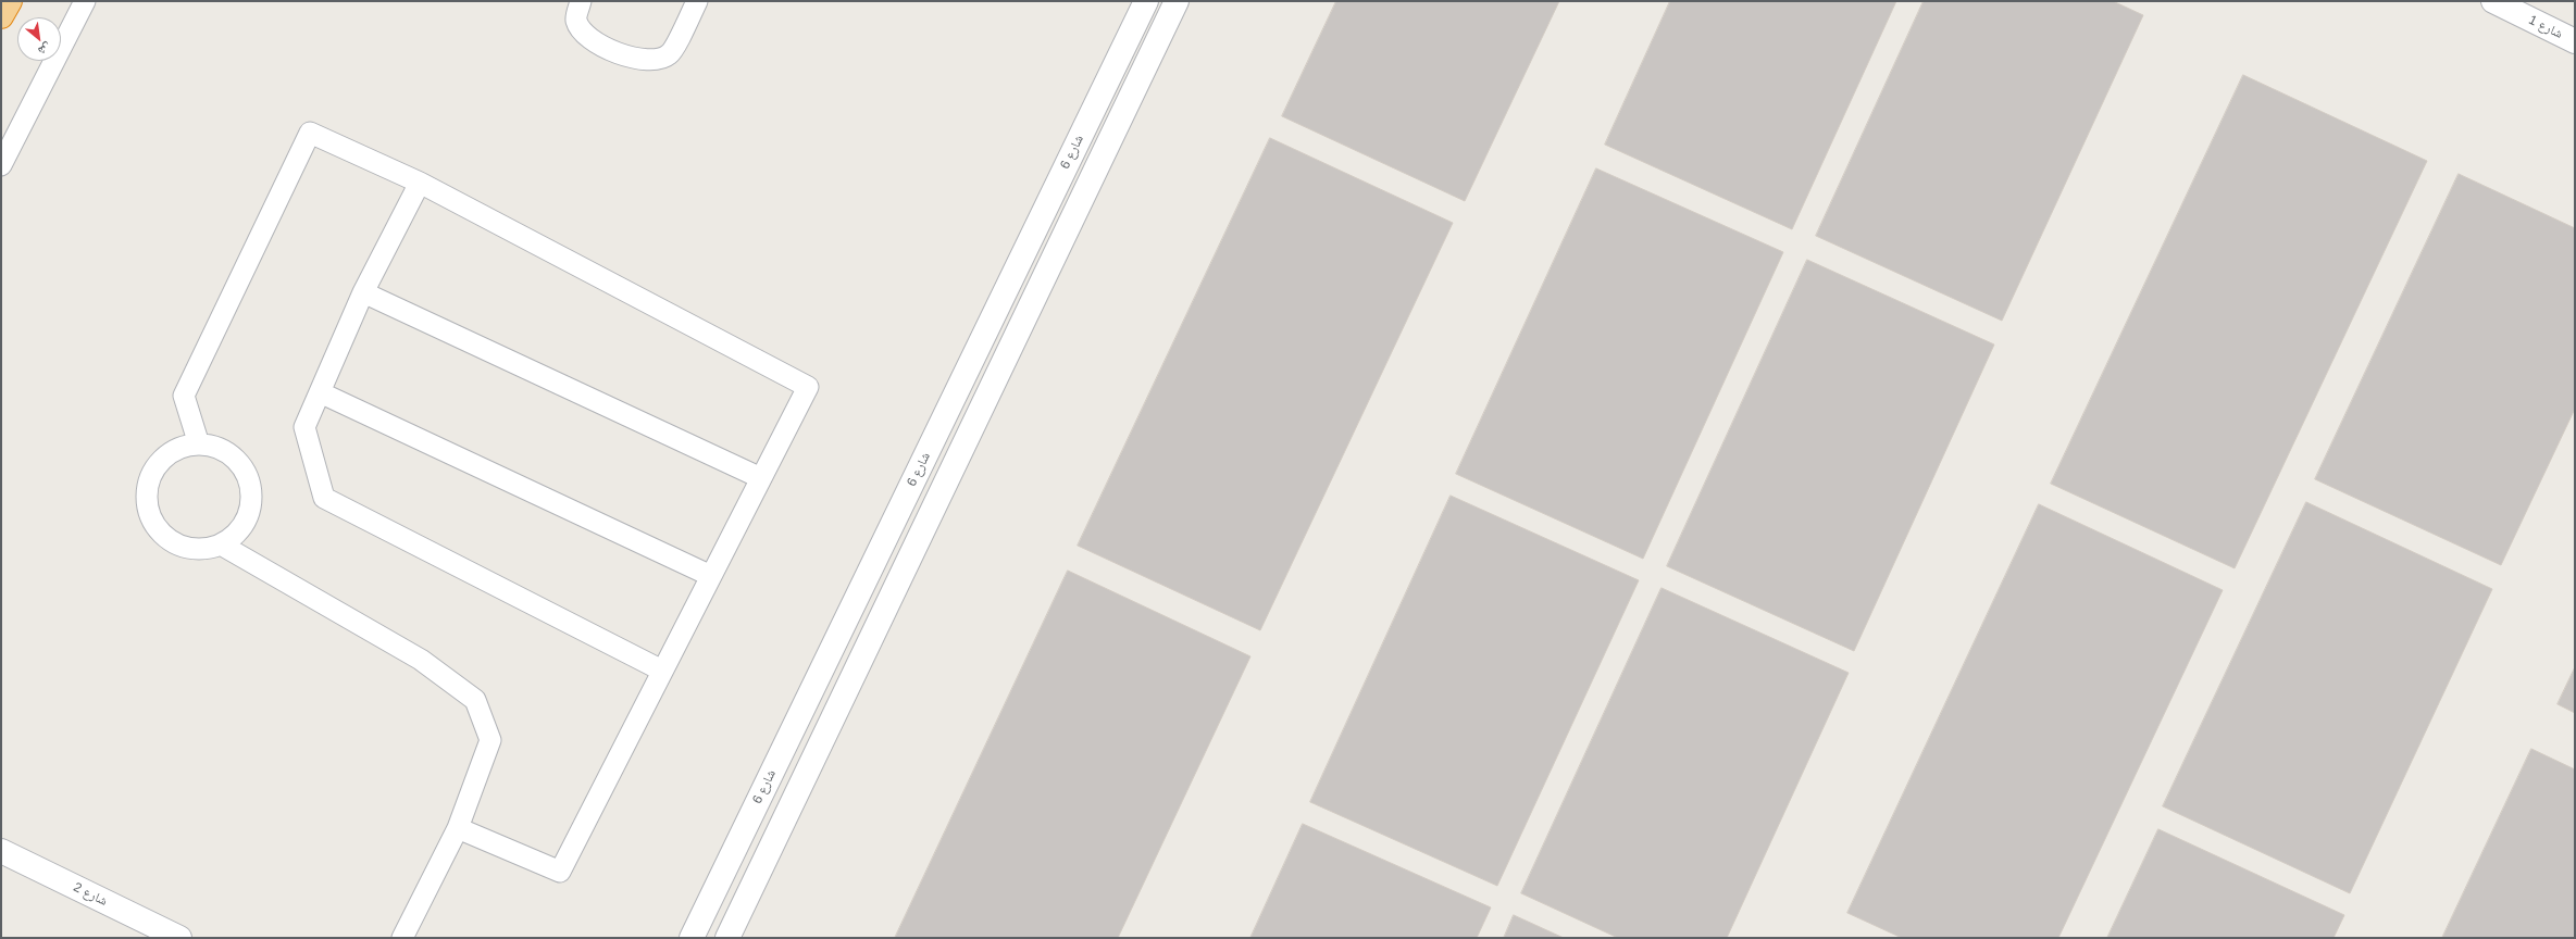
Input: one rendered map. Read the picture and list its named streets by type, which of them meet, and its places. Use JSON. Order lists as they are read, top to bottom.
{
  "streets": {
    "street": ["شارع 1", "شارع 6", "شارع 2"]
  },
  "north": "bottom right"
}
